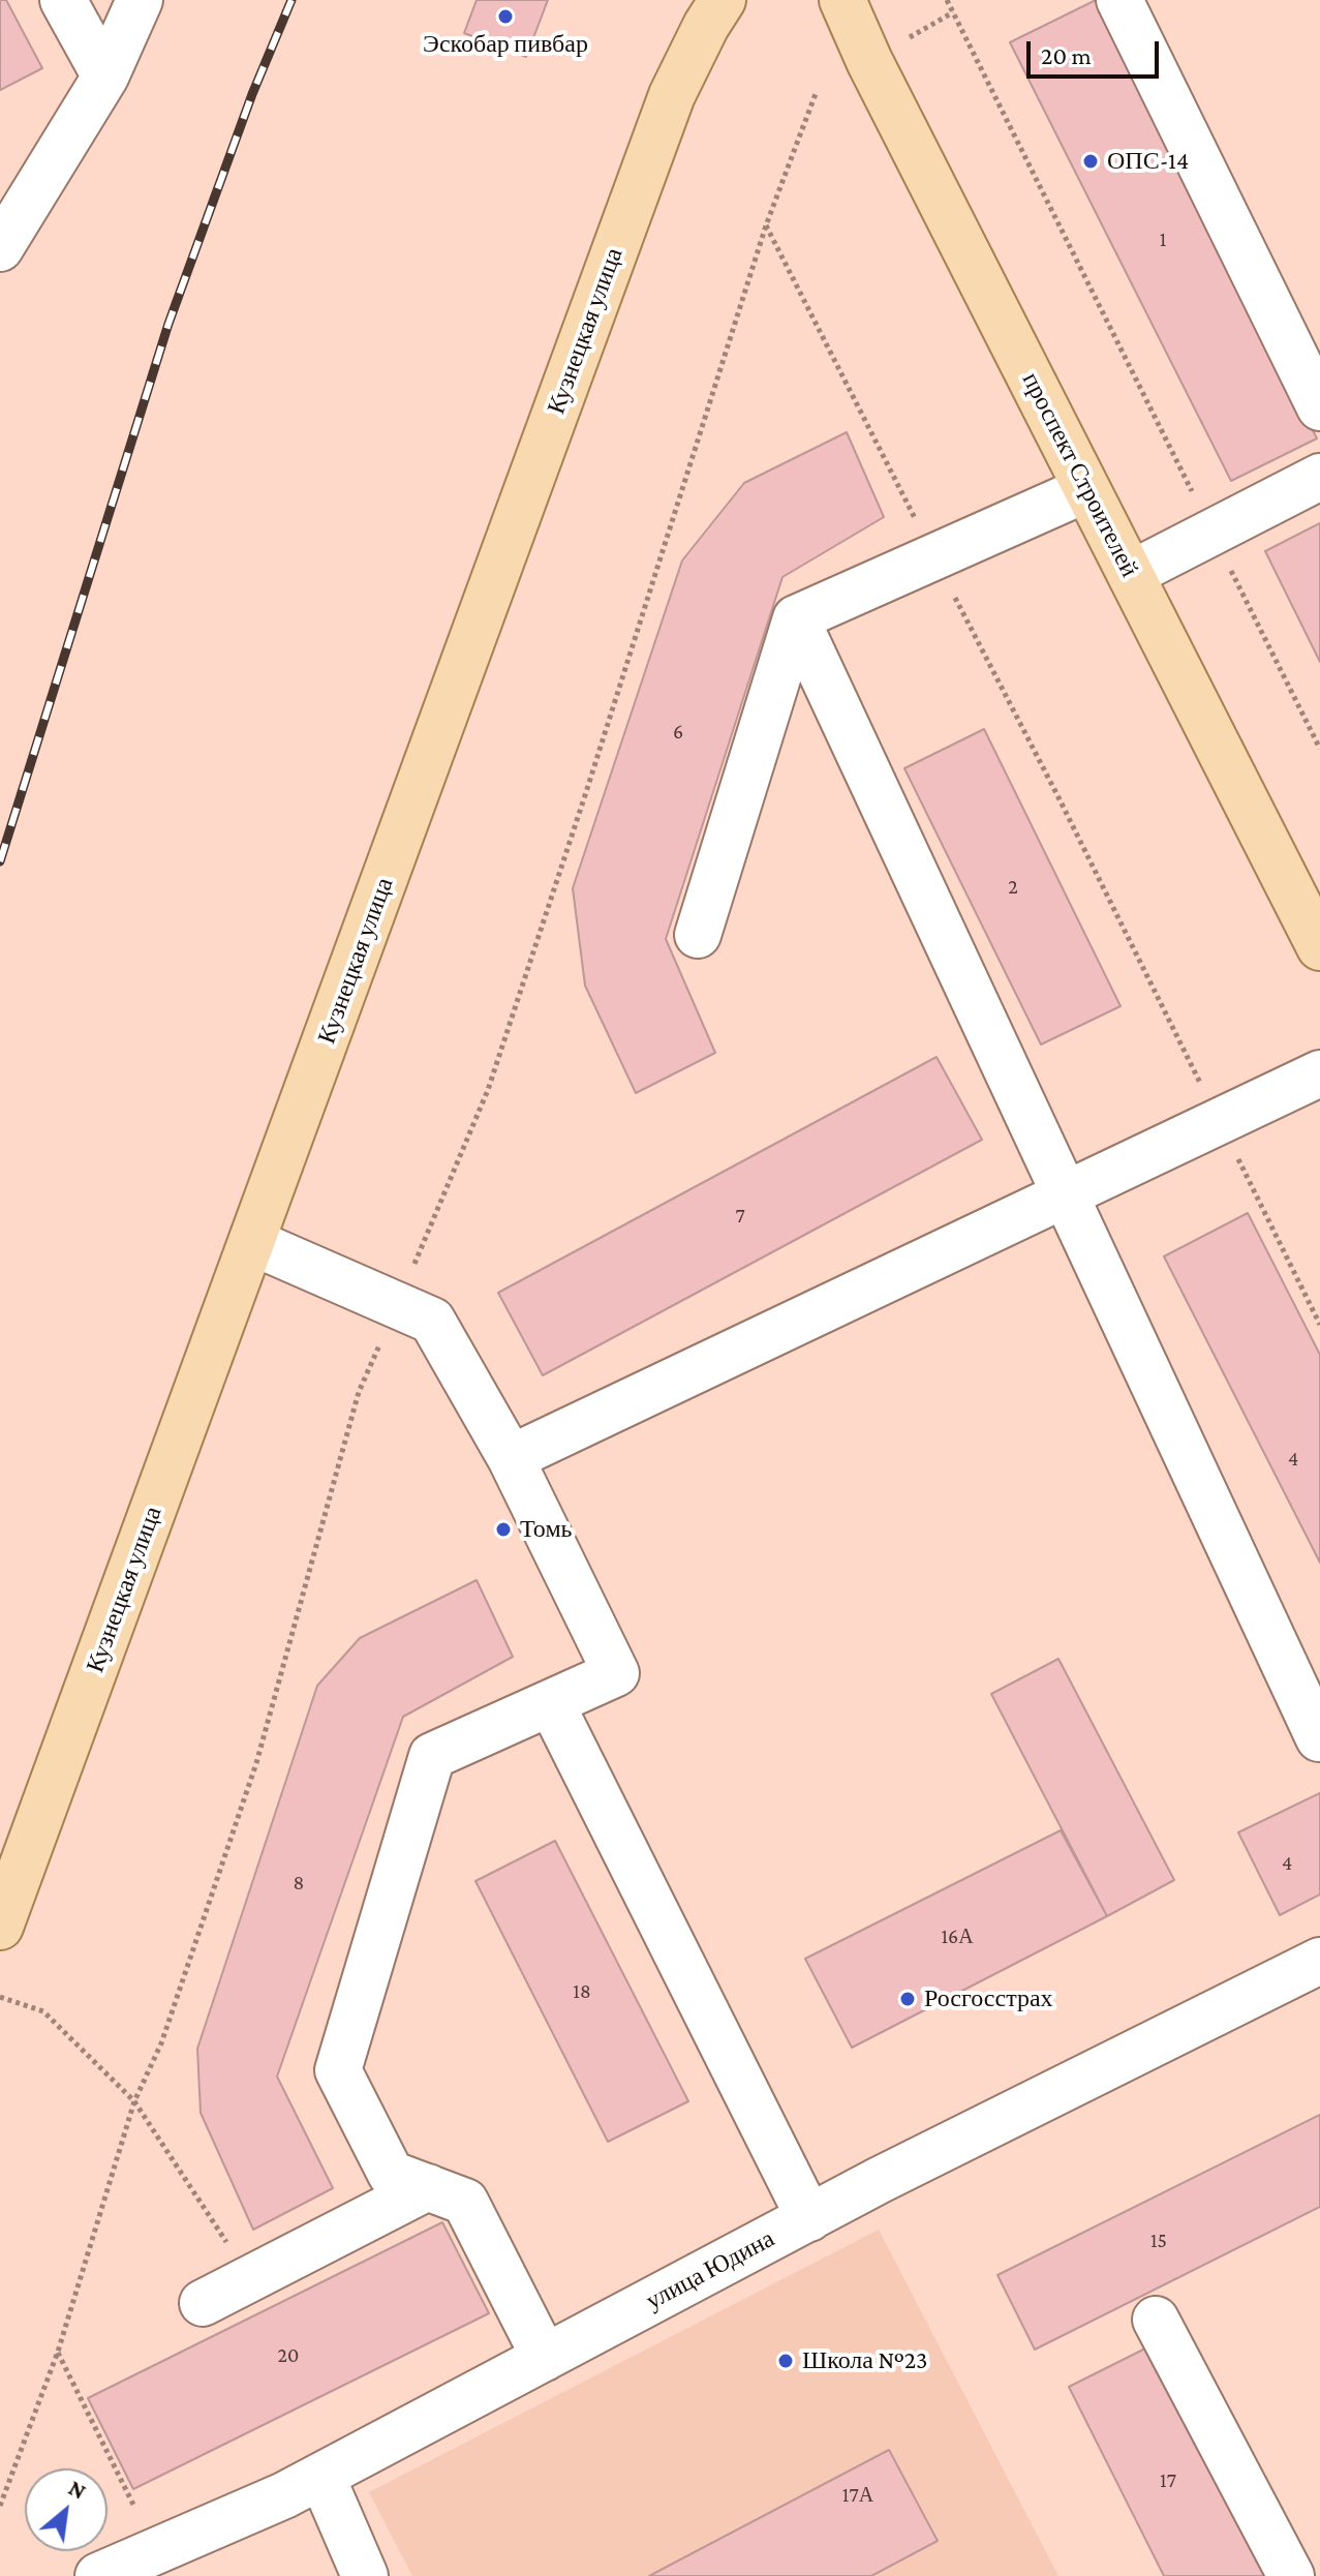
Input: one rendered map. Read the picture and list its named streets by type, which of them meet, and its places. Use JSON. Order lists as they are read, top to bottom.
{
  "streets": {
    "main road": ["Кузнецкая улица", "проспект Строителей"],
    "street": ["улица Юдина"]
  },
  "places": [
    "Эскобар пивбар",
    "ОПС-14",
    "Томь",
    "Росгосстрах",
    "Школа №23"
  ],
  "house_numbers": [
    "1",
    "6",
    "2",
    "7",
    "4",
    "4",
    "8",
    "16А",
    "18",
    "15",
    "20",
    "17",
    "17А"
  ],
  "scale_bar": "20 m",
  "north": "top right"
}
